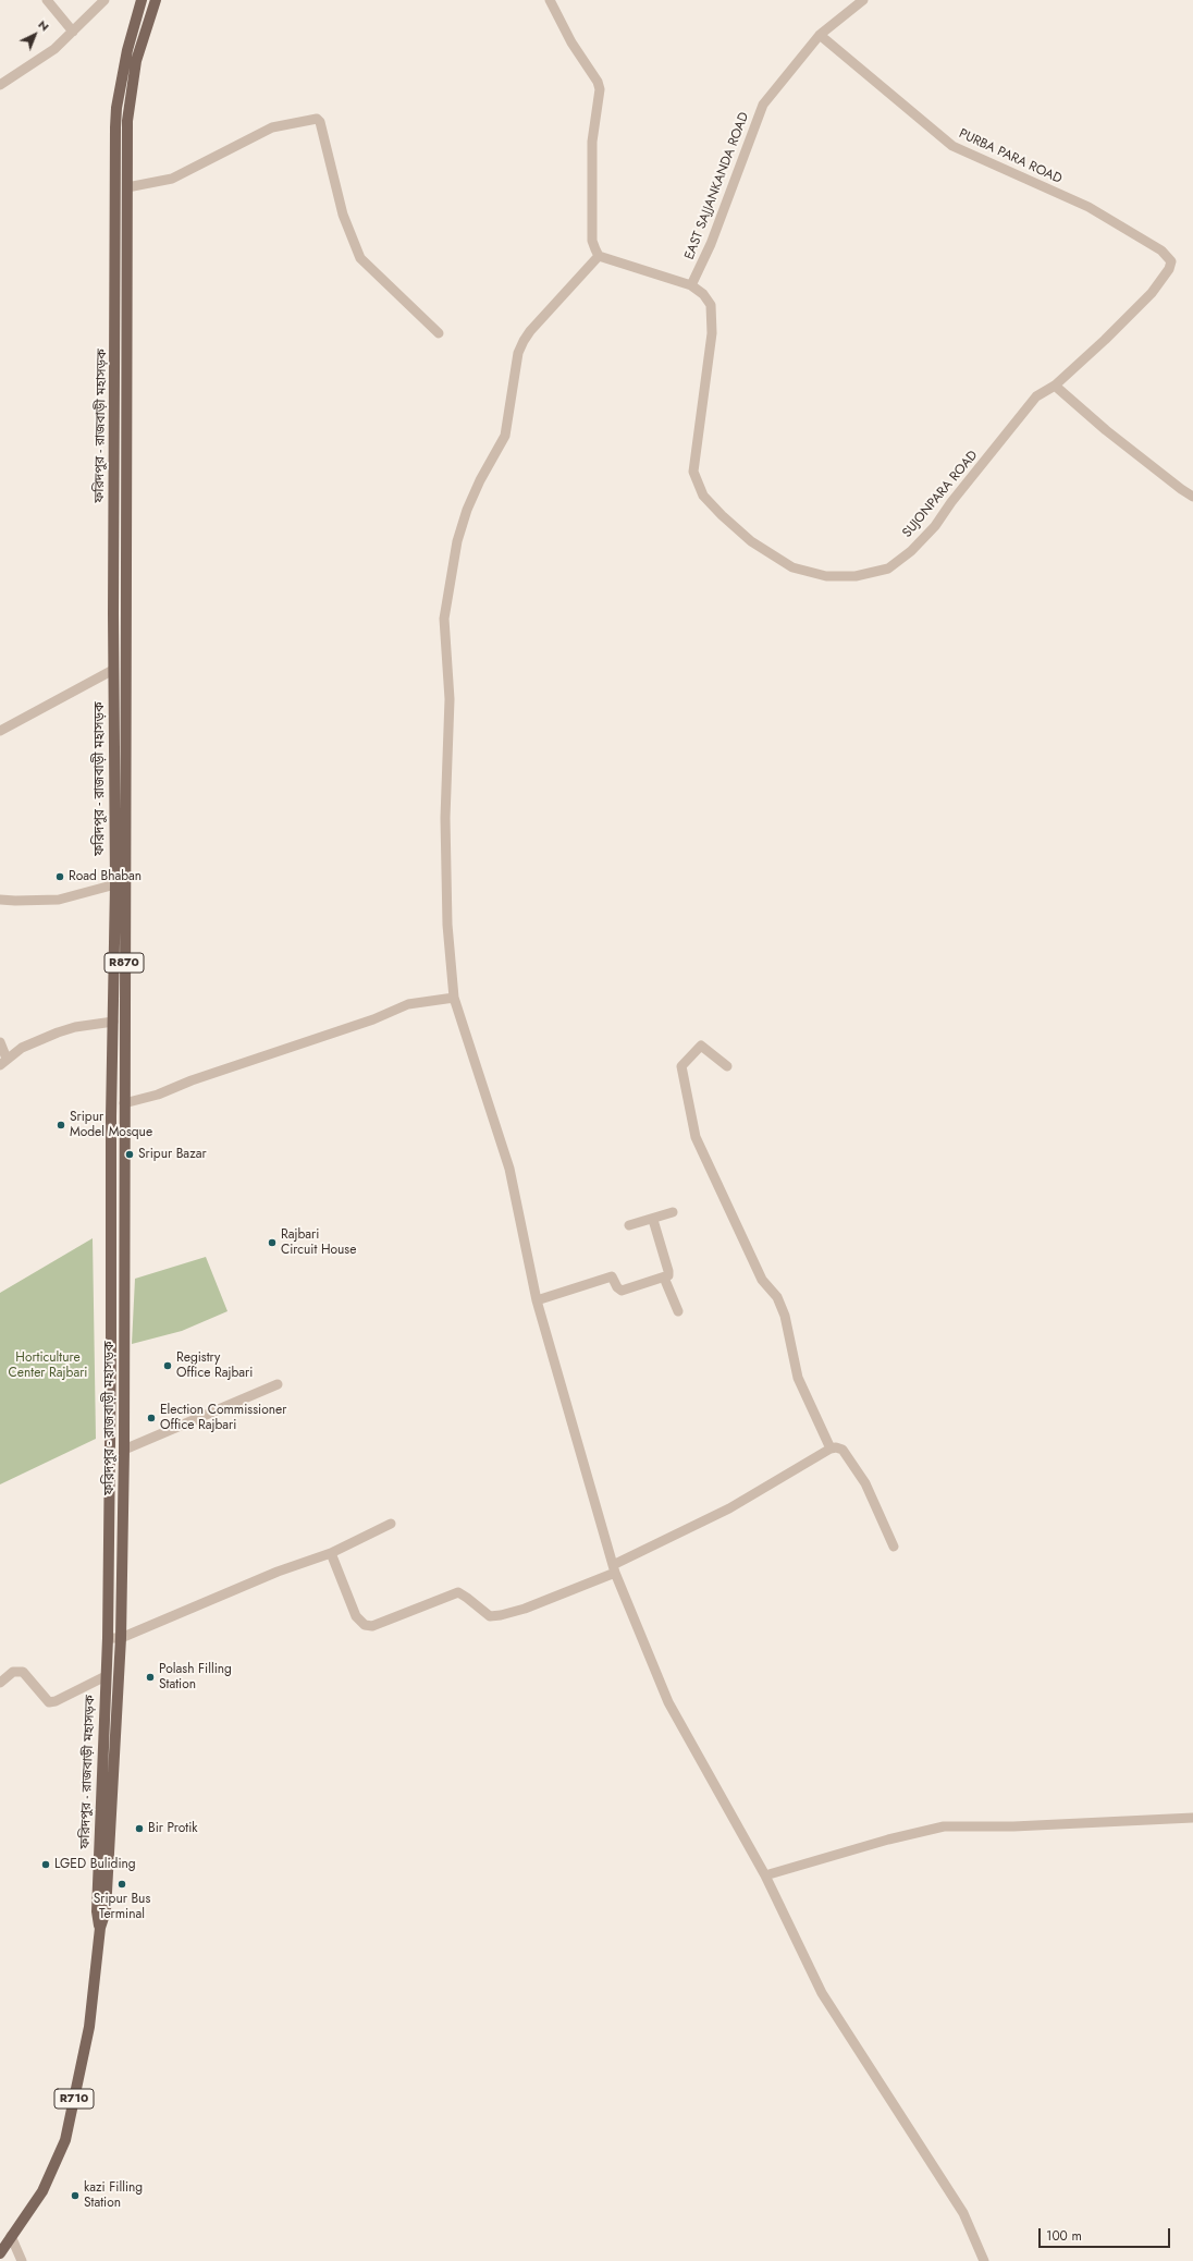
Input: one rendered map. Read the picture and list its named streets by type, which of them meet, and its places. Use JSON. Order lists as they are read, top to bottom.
{
  "streets": {
    "main road": ["ফরিদপুর - রাজবাড়ী মহাসড়ক", "R870", "R710"],
    "street": ["PURBA PARA ROAD", "EAST SAJJANKANDA ROAD", "SUJONPARA ROAD"]
  },
  "crossings": [
    ["PURBA PARA ROAD", "EAST SAJJANKANDA ROAD"],
    ["PURBA PARA ROAD", "SUJONPARA ROAD"],
    ["EAST SAJJANKANDA ROAD", "SUJONPARA ROAD"],
    ["ফরিদপুর - রাজবাড়ী মহাসড়ক", "R710"]
  ],
  "parks": ["Horticulture Center Rajbari"],
  "places": [
    "Road Bhaban",
    "Sripur Model Mosque",
    "Sripur Bazar",
    "Rajbari Circuit House",
    "Registry Office Rajbari",
    "Election Commissioner Office Rajbari",
    "Polash Filling Station",
    "Bir Protik",
    "LGED Buliding",
    "Sripur Bus Terminal",
    "kazi Filling Station"
  ],
  "scale_bar": "100 m",
  "north": "top right"
}
